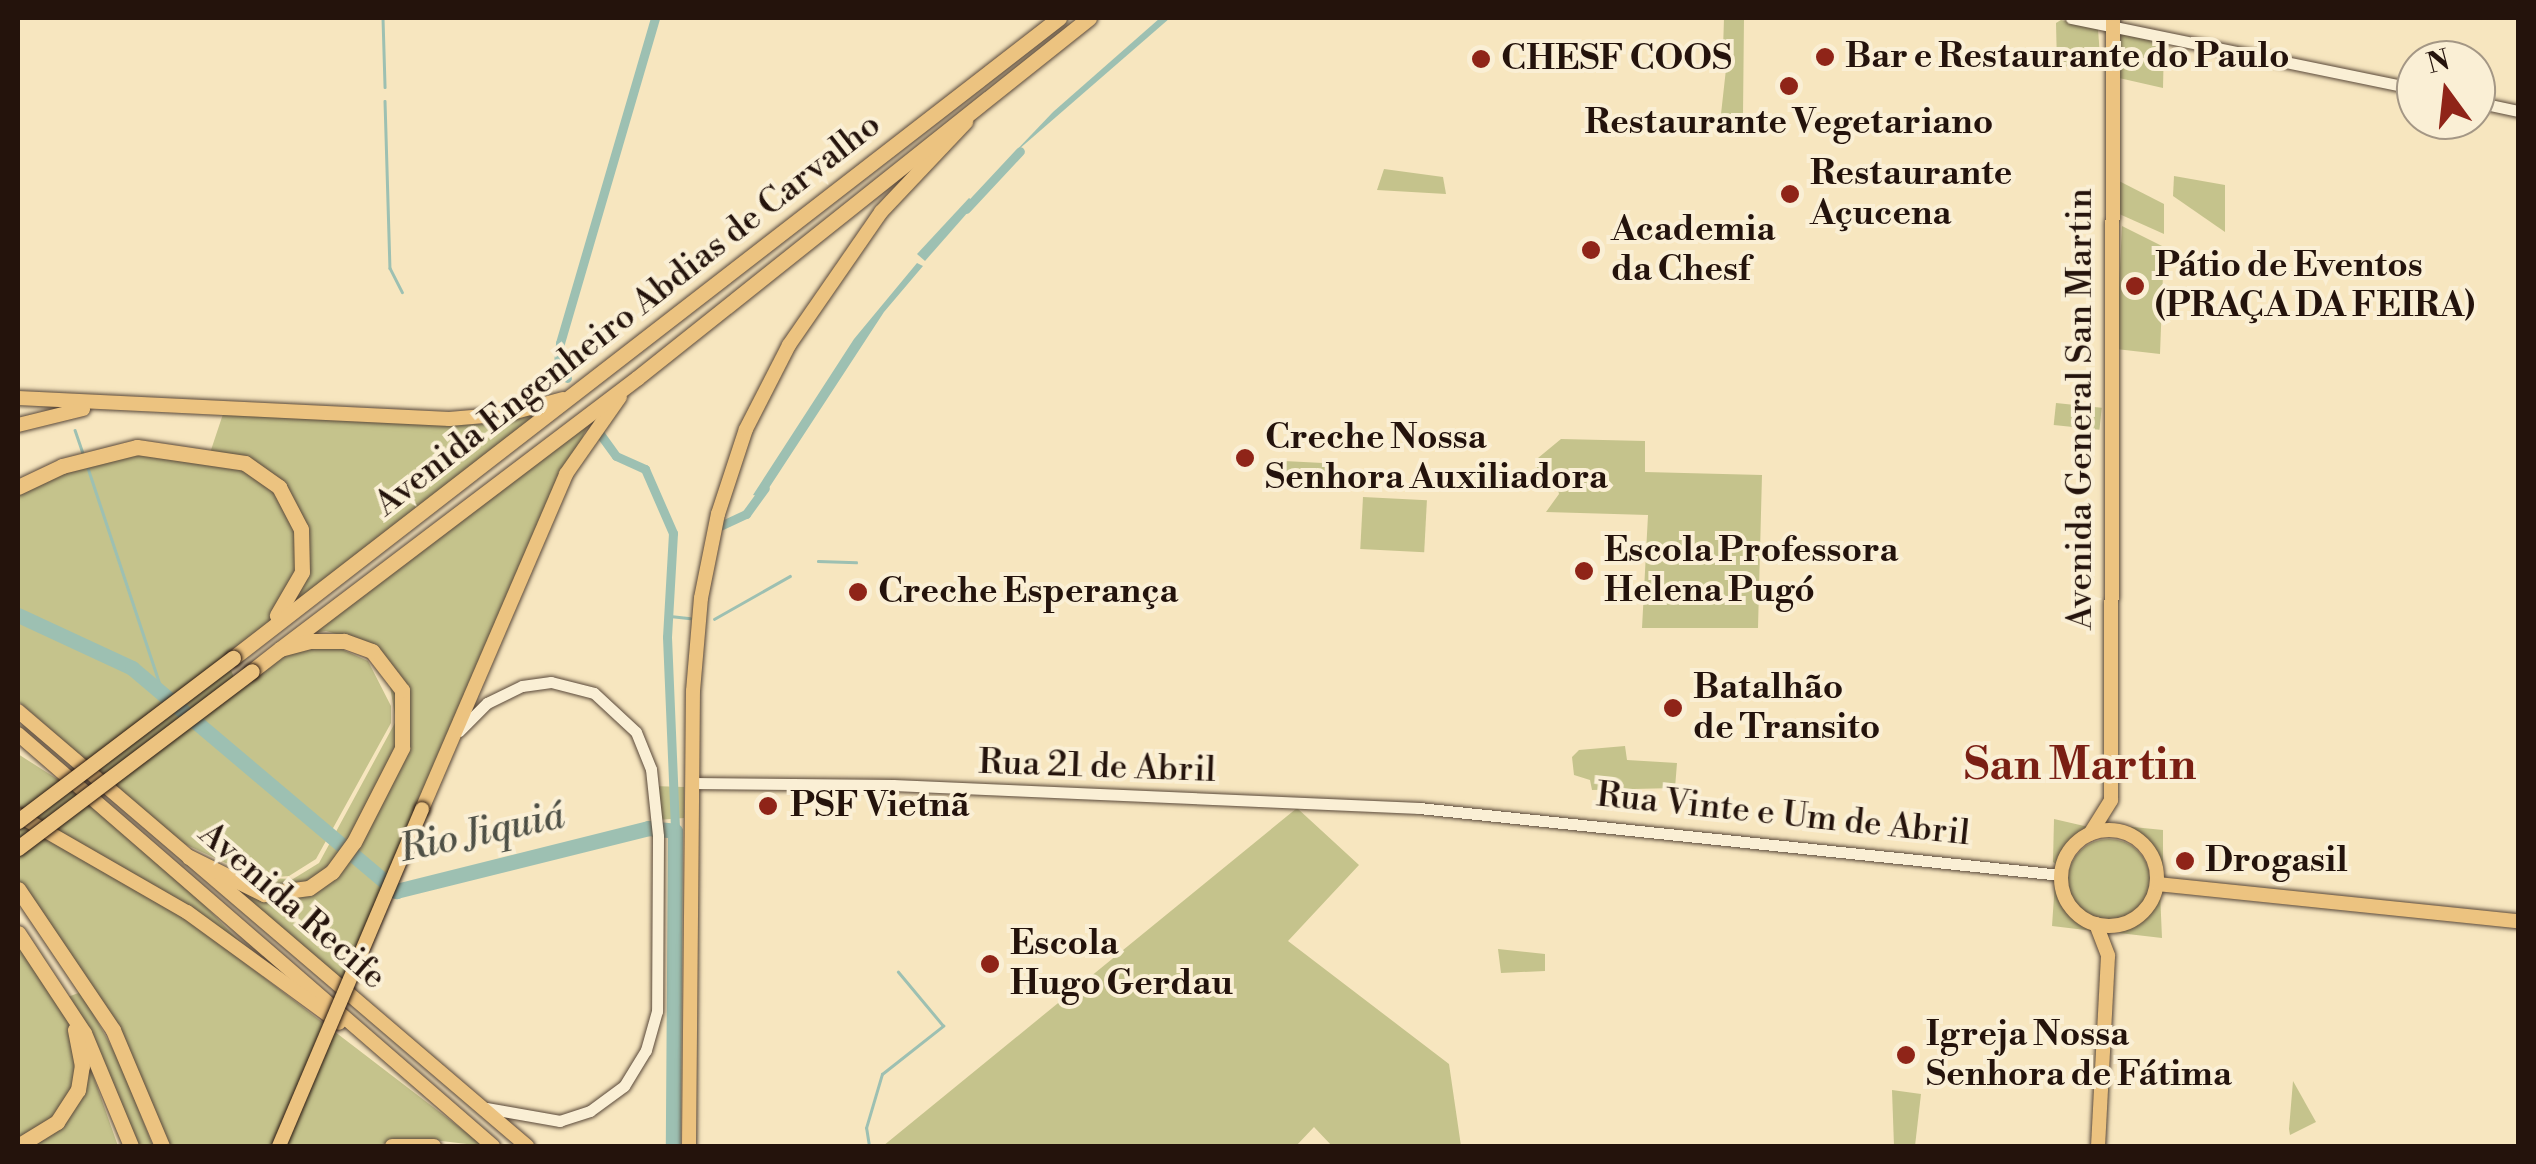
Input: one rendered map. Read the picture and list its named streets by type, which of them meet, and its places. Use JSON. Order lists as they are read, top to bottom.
{
  "streets": {
    "highway": ["Avenida Engenheiro Abdias de Carvalho"],
    "main road": ["Avenida General San Martin", "Avenida Recife"],
    "street": ["Rua 21 de Abril", "Rua Vinte e Um de Abril"]
  },
  "crossings": [
    ["Avenida General San Martin", "Rua Vinte e Um de Abril"],
    ["Rua 21 de Abril", "Rua Vinte e Um de Abril"]
  ],
  "districts": ["San Martin"],
  "water": ["Rio Jiquiá"],
  "places": [
    "Bar e Restaurante do Paulo",
    "CHESF COOS",
    "Restaurante Vegetariano",
    "Restaurante Açucena",
    "Academia da Chesf",
    "Pátio de Eventos (PRAÇA DA FEIRA)",
    "Creche Nossa Senhora Auxiliadora",
    "Escola Professora Helena Pugó",
    "Creche Esperança",
    "Batalhão de Transito",
    "PSF Vietnã",
    "Drogasil",
    "Escola Hugo Gerdau",
    "Igreja Nossa Senhora de Fátima"
  ],
  "north": "top"
}
